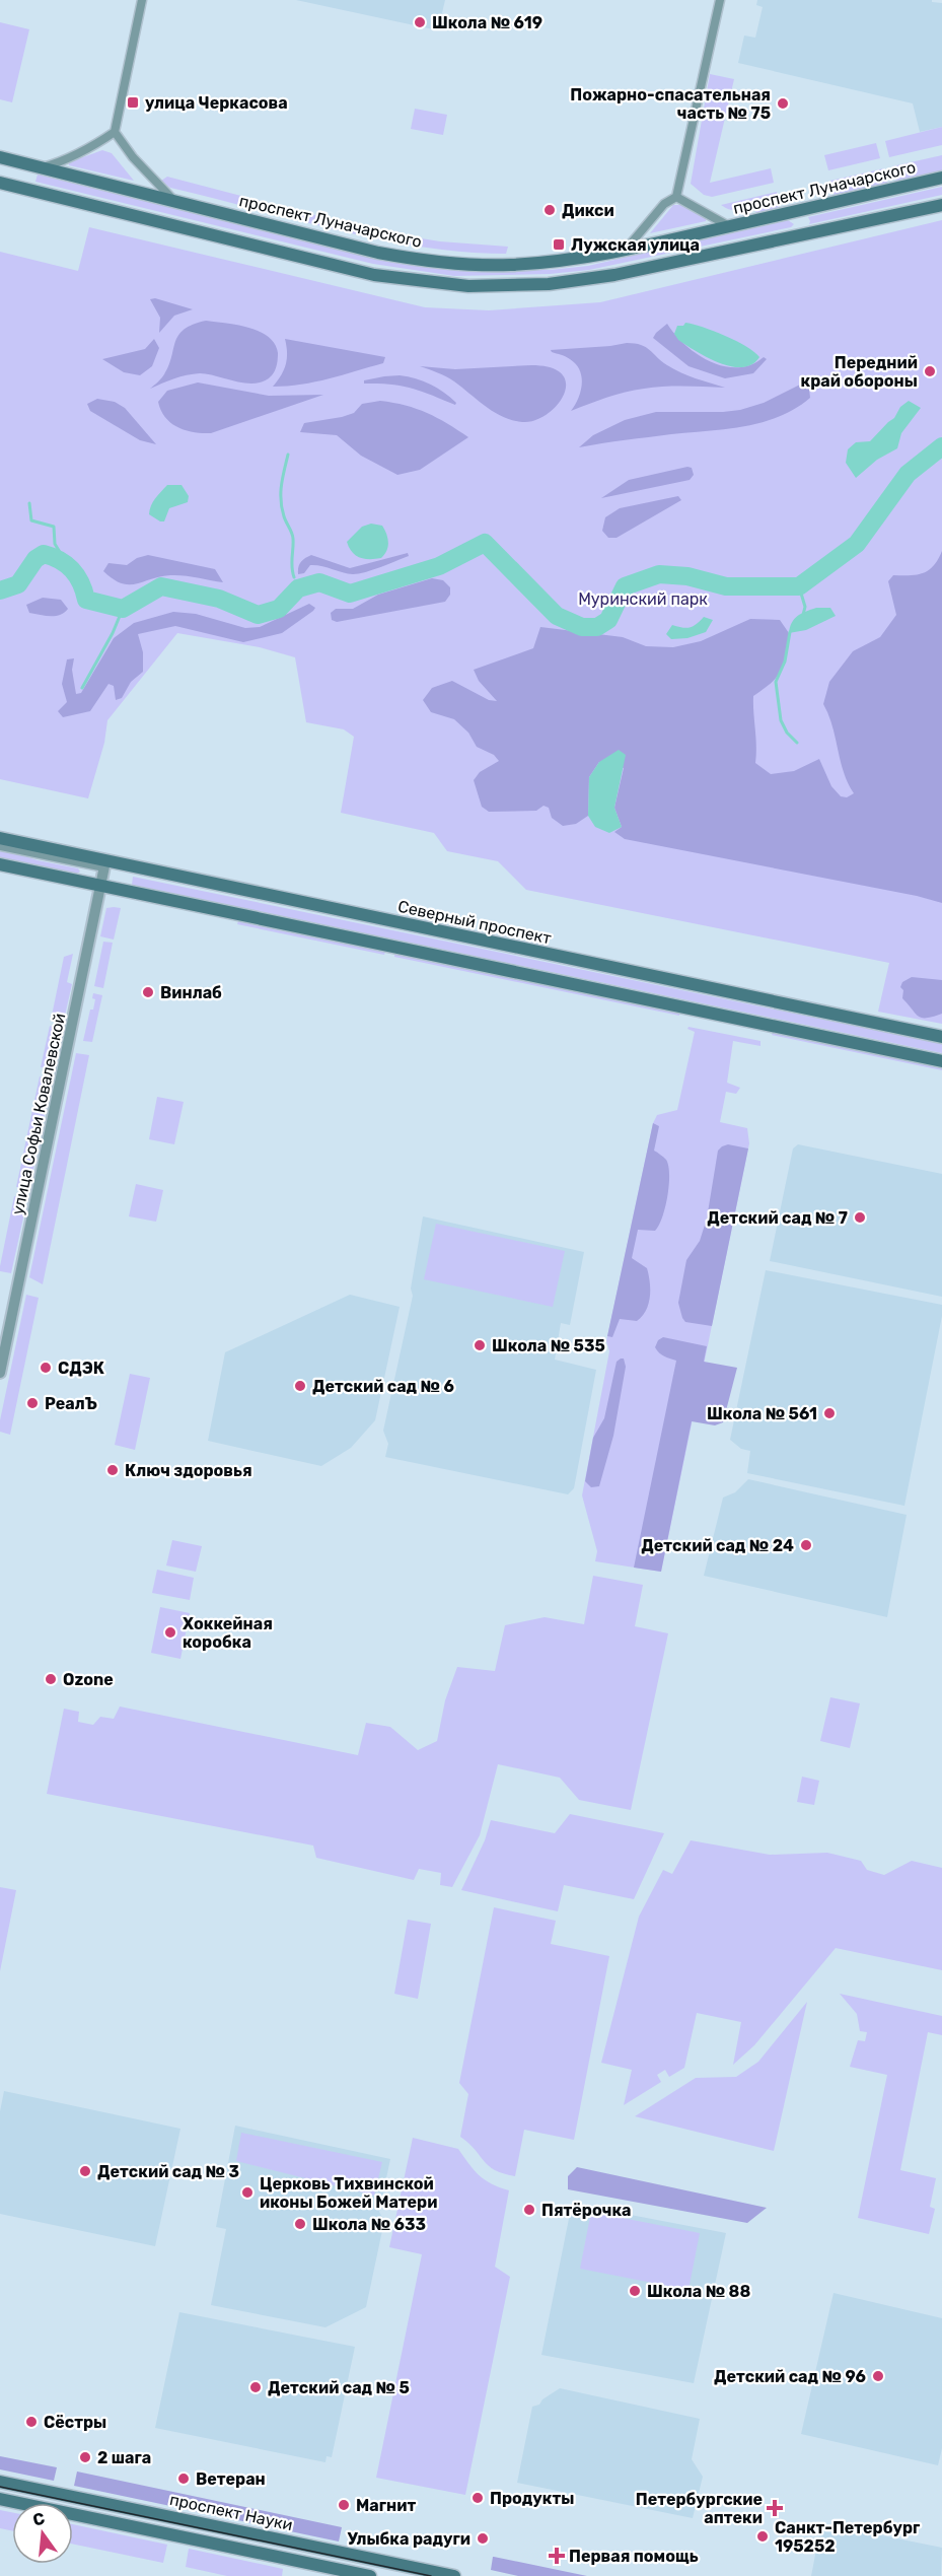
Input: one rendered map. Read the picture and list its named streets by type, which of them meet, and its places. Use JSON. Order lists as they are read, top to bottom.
{
  "streets": {
    "main road": ["проспект Луначарского", "Северный проспект", "проспект Науки"],
    "street": ["улица Софьи Ковалевской"]
  },
  "crossings": [
    ["Северный проспект", "улица Софьи Ковалевской"]
  ],
  "parks": ["Муринский парк"],
  "places": {
    "other": [
      "Школа № 619",
      "Пожарно-спасательная часть № 75",
      "Дикси",
      "Передний край обороны",
      "Винлаб",
      "Детский сад № 7",
      "Школа № 535",
      "СДЭК",
      "Детский сад № 6",
      "РеалЪ",
      "Школа № 561",
      "Ключ здоровья",
      "Детский сад № 24",
      "Хоккейная коробка",
      "Ozone",
      "Детский сад № 3",
      "Церковь Тихвинской иконы Божей Матери",
      "Пятёрочка",
      "Школа № 633",
      "Школа № 88",
      "Детский сад № 96",
      "Детский сад № 5",
      "Сёстры",
      "2 шага",
      "Ветеран",
      "Продукты",
      "Магнит",
      "Санкт-Петербург 195252",
      "Улыбка радуги"
    ],
    "transit": ["улица Черкасова", "Лужская улица"],
    "health": ["Петербургские аптеки", "Первая помощь"]
  },
  "north": "top"
}
